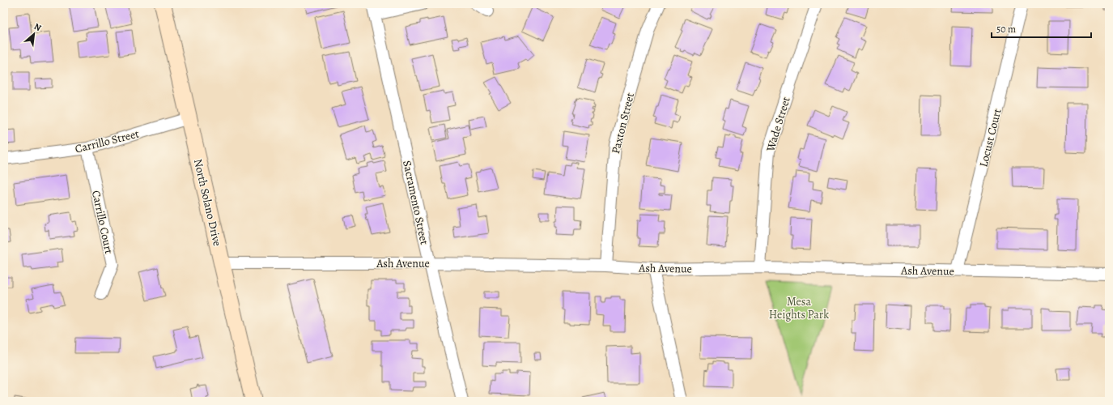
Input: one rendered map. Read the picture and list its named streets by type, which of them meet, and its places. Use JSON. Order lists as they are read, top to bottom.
{
  "streets": {
    "main road": ["North Solano Drive"],
    "street": [
      "Paxton Street",
      "Wade Street",
      "Locust Court",
      "Carrillo Street",
      "Sacramento Street",
      "Carrillo Court",
      "Ash Avenue"
    ]
  },
  "crossings": [
    ["Paxton Street", "Ash Avenue"],
    ["Wade Street", "Ash Avenue"],
    ["Locust Court", "Ash Avenue"],
    ["Carrillo Street", "North Solano Drive"],
    ["Carrillo Street", "Carrillo Court"],
    ["North Solano Drive", "Ash Avenue"],
    ["Sacramento Street", "Ash Avenue"]
  ],
  "parks": ["Mesa Heights Park"],
  "scale_bar": "50 m",
  "north": "top right"
}
